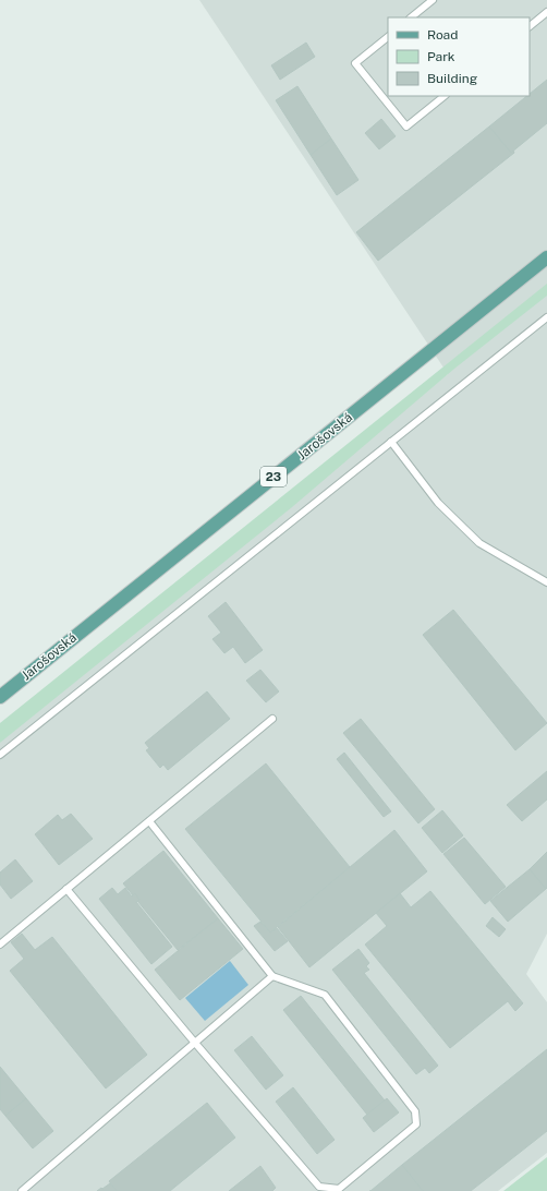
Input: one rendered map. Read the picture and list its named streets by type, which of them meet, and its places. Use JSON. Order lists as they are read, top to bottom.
{
  "streets": {
    "main road": ["Jarošovská", "23"]
  },
  "legend": ["Road", "Park", "Building"]
}
